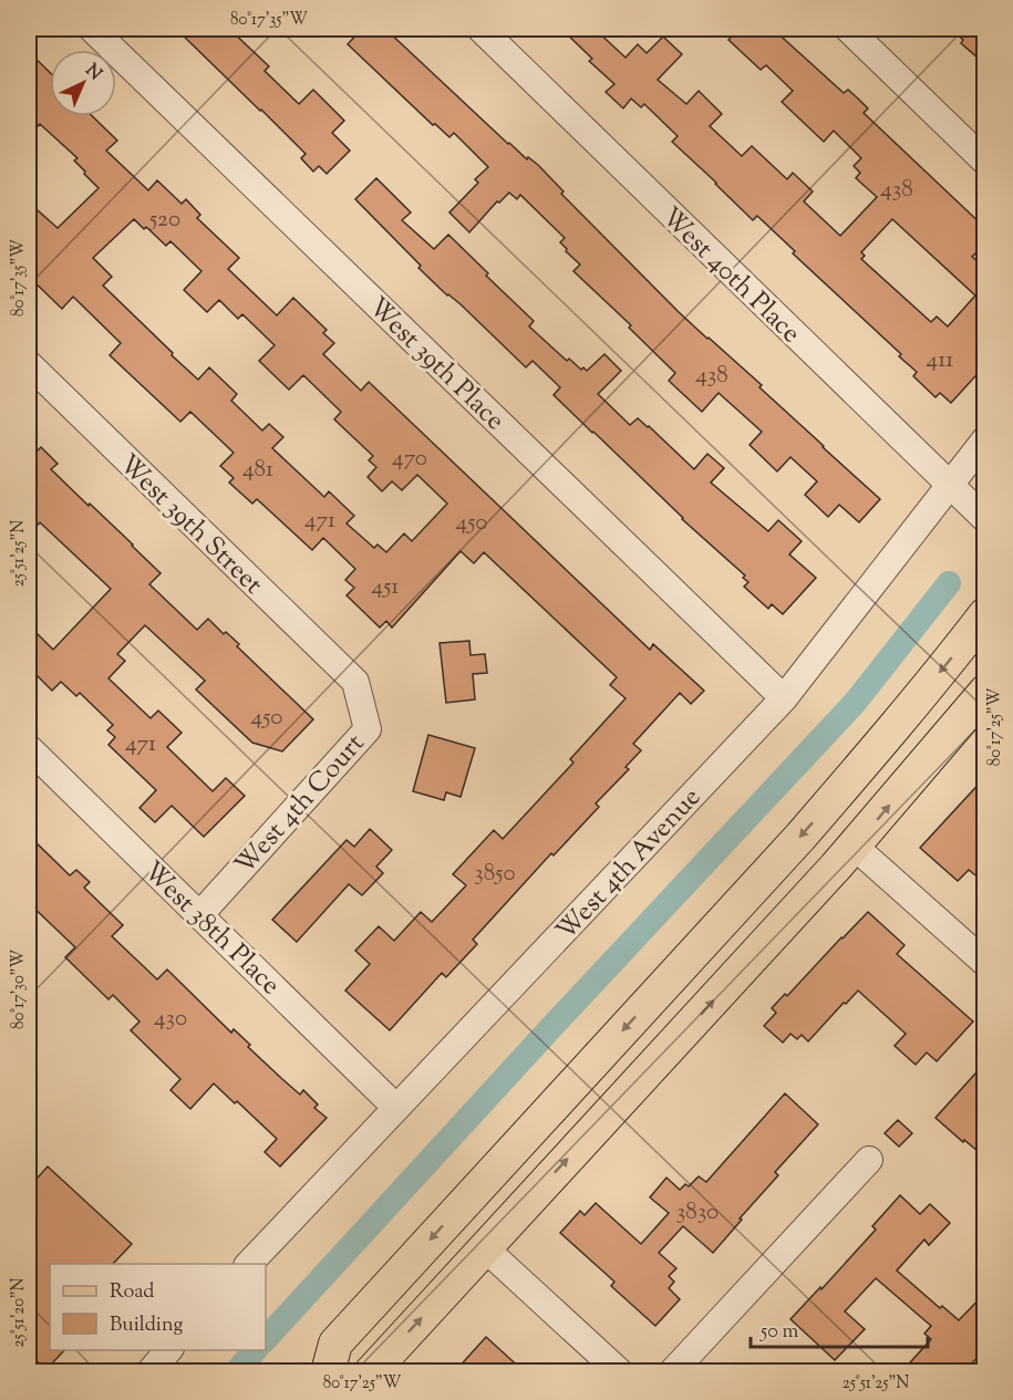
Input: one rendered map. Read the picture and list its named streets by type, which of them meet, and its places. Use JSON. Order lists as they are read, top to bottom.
{
  "streets": {
    "street": [
      "West 40th Place",
      "West 39th Place",
      "West 39th Street",
      "West 4th Court",
      "West 4th Avenue",
      "West 38th Place"
    ]
  },
  "crossings": [
    ["West 40th Place", "West 4th Avenue"],
    ["West 39th Place", "West 4th Avenue"],
    ["West 39th Street", "West 4th Court"],
    ["West 4th Court", "West 38th Place"],
    ["West 4th Avenue", "West 38th Place"]
  ],
  "house_numbers": [
    "438",
    "520",
    "411",
    "438",
    "470",
    "481",
    "471",
    "450",
    "451",
    "450",
    "471",
    "3850",
    "430",
    "3830"
  ],
  "legend": ["Road", "Building"],
  "scale_bar": "50 m",
  "north": "top right",
  "coordinates": [
    "80°17'35\"W",
    "25°51'25\"N",
    "80°17'25\"W",
    "80°17'30\"W",
    "25°51'20\"N"
  ]
}
